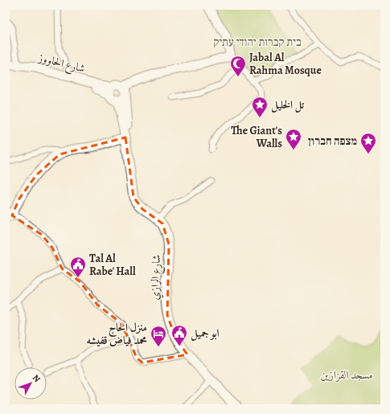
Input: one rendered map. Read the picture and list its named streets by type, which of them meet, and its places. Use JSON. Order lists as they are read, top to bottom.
{
  "streets": {
    "main road": ["شارع الحاووز", "شارع الرازي"]
  },
  "parks": ["בית קברות יהודי עתיק", "مسجد القزازين"],
  "places": {
    "mosque": ["Jabal Al Rahma Mosque"],
    "place": ["تل الخليل", "The Giant's Walls", "מצפה חברון"],
    "public building": ["Tal Al Rabe' Hall", "ابو جميل"],
    "hotel": ["منزل الحاج محمد فياض قفيشه"]
  },
  "north": "top right"
}
